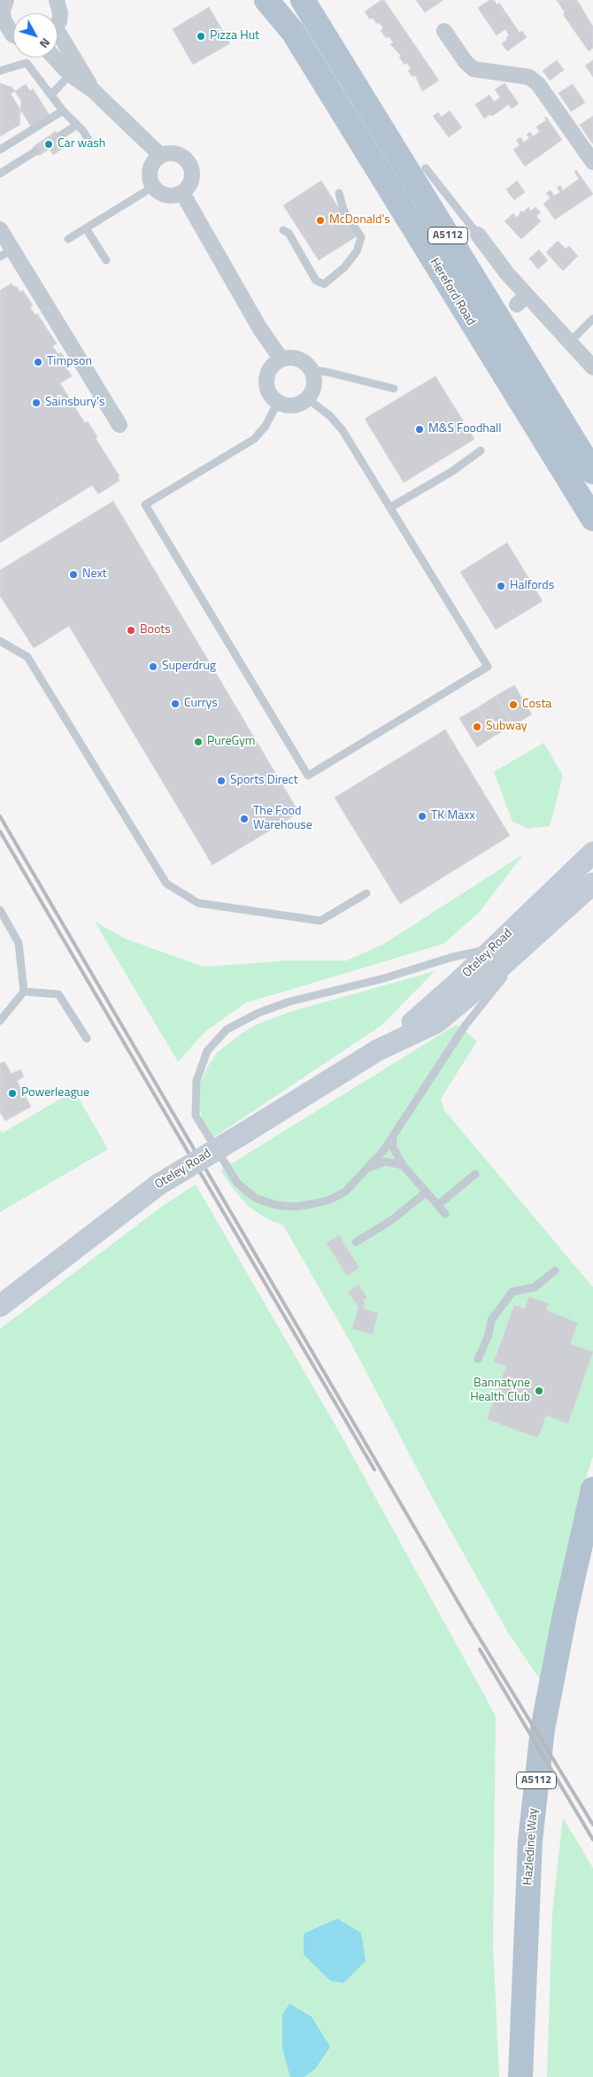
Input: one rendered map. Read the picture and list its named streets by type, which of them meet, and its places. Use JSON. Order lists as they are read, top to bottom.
{
  "streets": {
    "main road": [
      "A5112",
      "Hereford Road",
      "Oteley Road",
      "Hazledine Way"
    ]
  },
  "places": [
    "Pizza Hut",
    "Car wash",
    "McDonald's",
    "Timpson",
    "Sainsbury's",
    "M&S Foodhall",
    "Next",
    "Halfords",
    "Boots",
    "Superdrug",
    "Currys",
    "Costa",
    "Subway",
    "PureGym",
    "Sports Direct",
    "TK Maxx",
    "The Food Warehouse",
    "Powerleague",
    "Bannatyne Health Club"
  ],
  "north": "bottom right"
}
